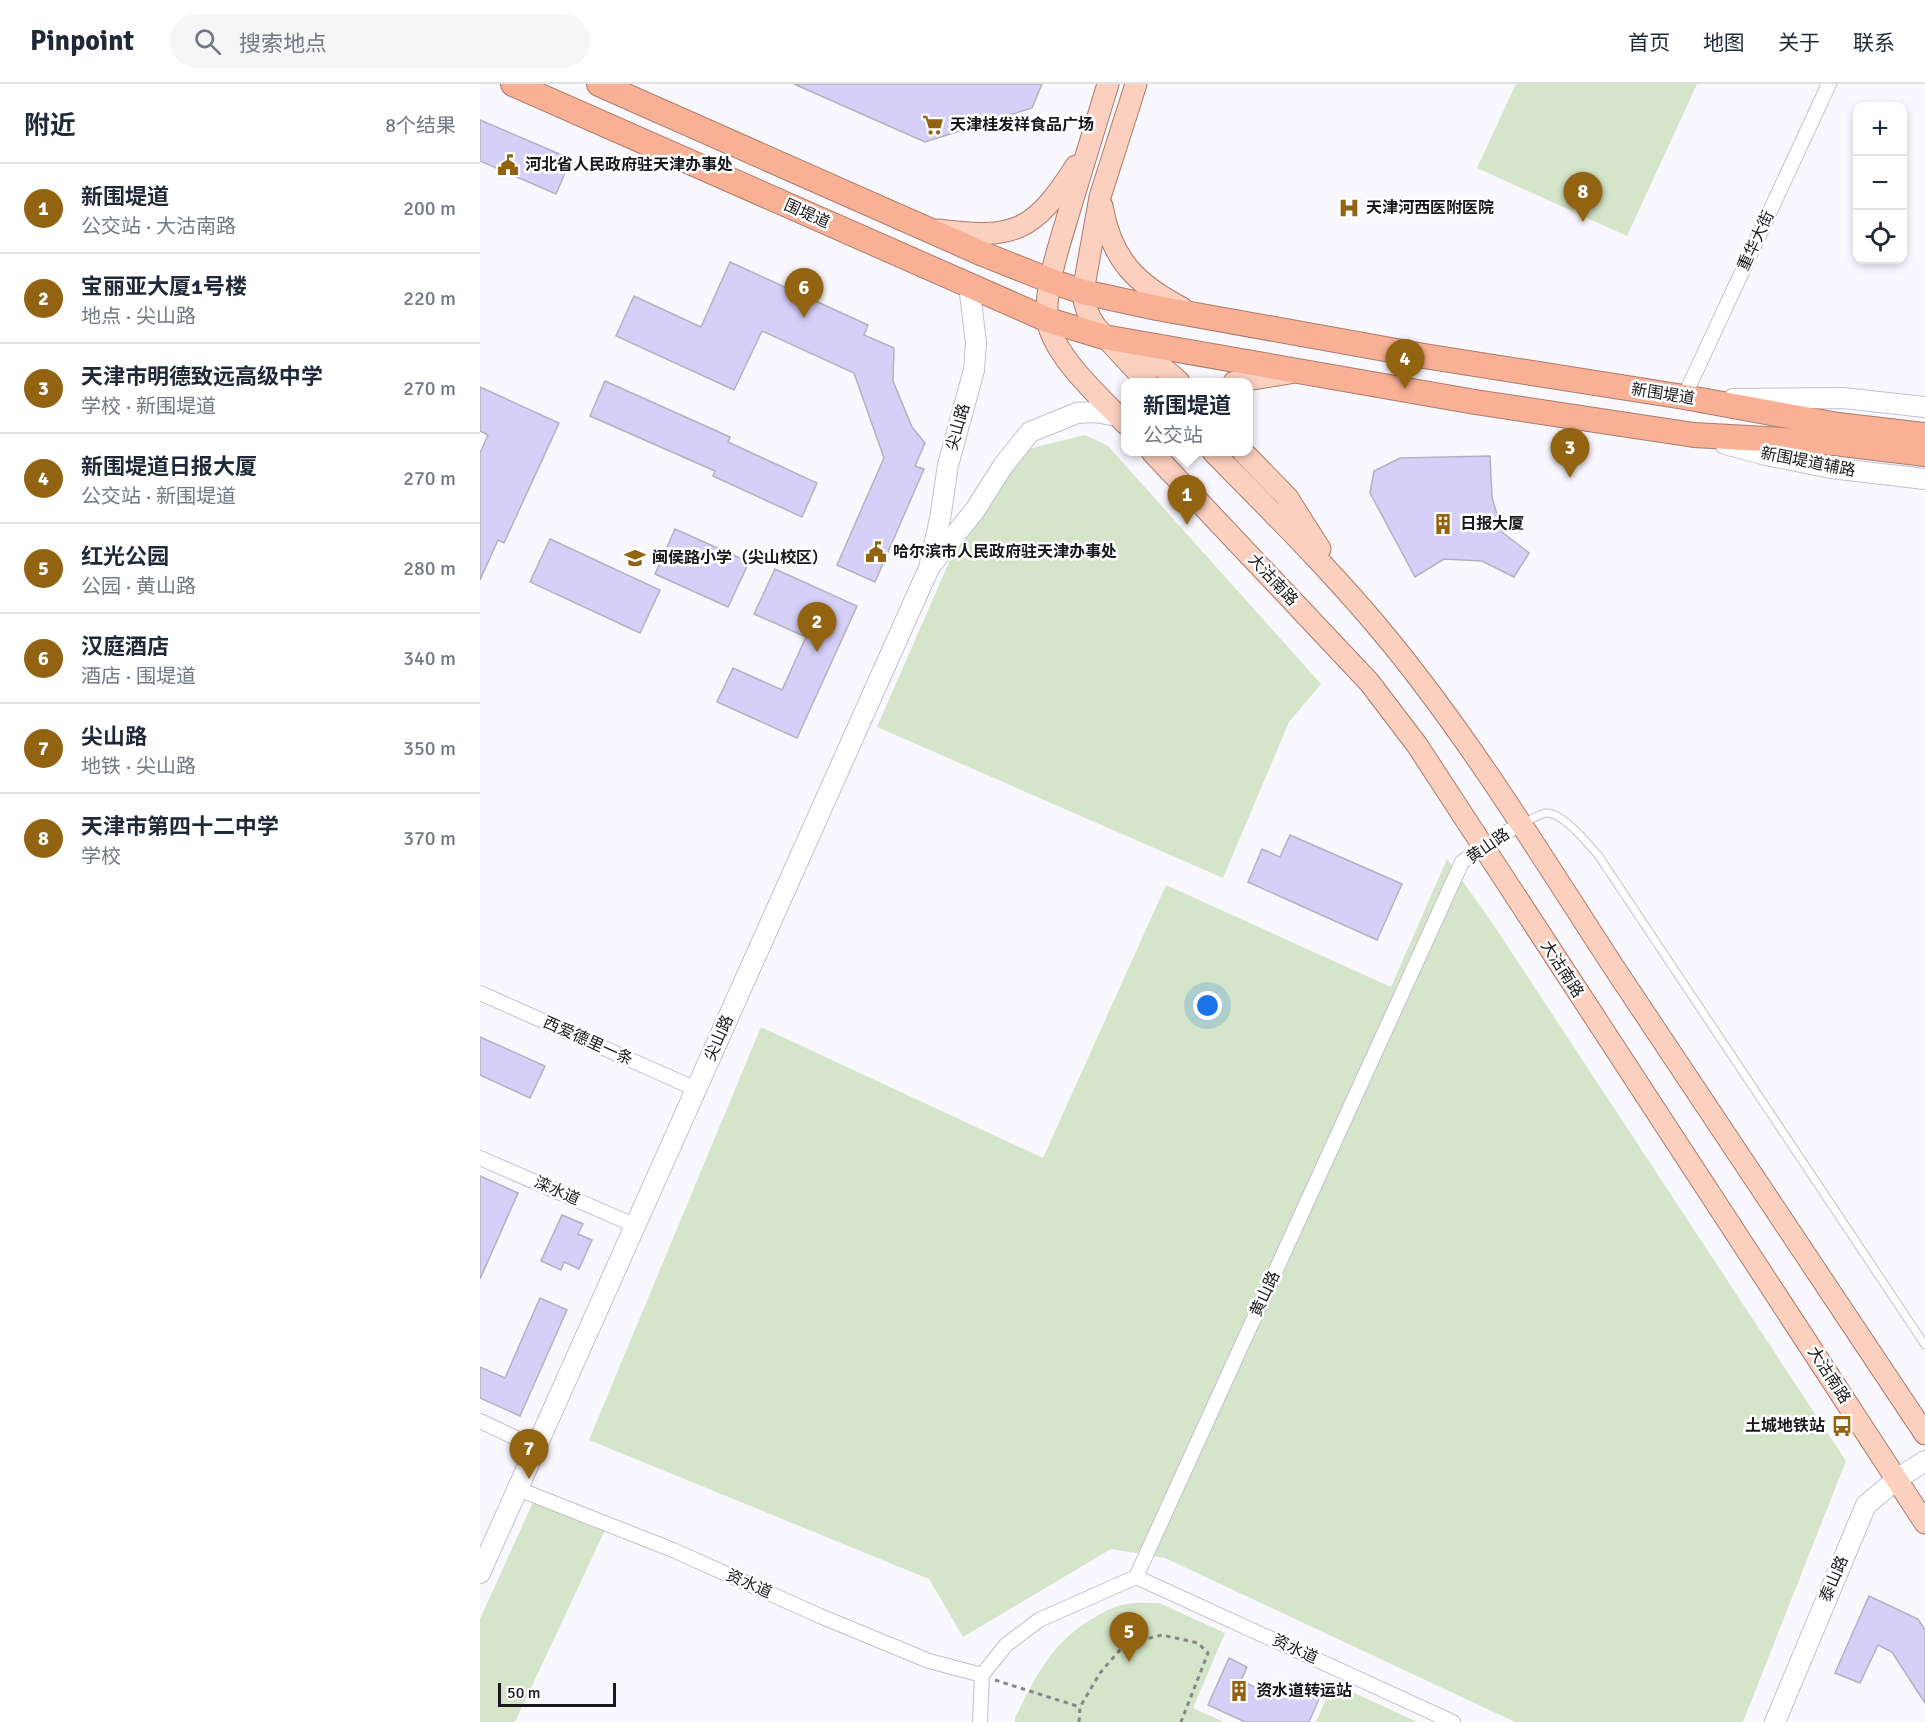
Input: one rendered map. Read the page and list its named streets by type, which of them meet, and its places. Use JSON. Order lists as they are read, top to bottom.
{
  "streets": {
    "highway": ["围堤道", "新围堤道"],
    "main road": [
      "尖山路",
      "新围堤道辅路",
      "大沽南路",
      "泰山路"
    ],
    "street": [
      "重华大街",
      "黄山路",
      "西爱德里一条",
      "滦水道",
      "资水道"
    ]
  },
  "crossings": [
    ["围堤道", "新围堤道"],
    ["围堤道", "尖山路"],
    ["重华大街", "新围堤道"],
    ["新围堤道", "新围堤道辅路"],
    ["尖山路", "西爱德里一条"],
    ["尖山路", "滦水道"],
    ["尖山路", "资水道"],
    ["大沽南路", "黄山路"],
    ["大沽南路", "泰山路"],
    ["黄山路", "资水道"]
  ],
  "places": {
    "supermarket": ["天津桂发祥食品广场"],
    "public building": ["河北省人民政府驻天津办事处", "哈尔滨市人民政府驻天津办事处"],
    "hospital": ["天津河西医附医院"],
    "building": ["日报大厦", "资水道转运站"],
    "school or university": ["闽侯路小学（尖山校区）"],
    "bus stop": ["土城地铁站"]
  },
  "scale_bar": "50 m",
  "page": {
    "header": "Pinpoint",
    "search": "搜索地点",
    "nav": [
      "首页",
      "地图",
      "关于",
      "联系"
    ],
    "heading": ["附近", "8个结果"],
    "map_buttons": ["+", "−"],
    "list": [
      {
        "mark": "1",
        "name": "新围堤道",
        "note": "公交站 · 大沽南路",
        "value": "200 m"
      },
      {
        "mark": "2",
        "name": "宝丽亚大厦1号楼",
        "note": "地点 · 尖山路",
        "value": "220 m"
      },
      {
        "mark": "3",
        "name": "天津市明德致远高级中学",
        "note": "学校 · 新围堤道",
        "value": "270 m"
      },
      {
        "mark": "4",
        "name": "新围堤道日报大厦",
        "note": "公交站 · 新围堤道",
        "value": "270 m"
      },
      {
        "mark": "5",
        "name": "红光公园",
        "note": "公园 · 黄山路",
        "value": "280 m"
      },
      {
        "mark": "6",
        "name": "汉庭酒店",
        "note": "酒店 · 围堤道",
        "value": "340 m"
      },
      {
        "mark": "7",
        "name": "尖山路",
        "note": "地铁 · 尖山路",
        "value": "350 m"
      },
      {
        "mark": "8",
        "name": "天津市第四十二中学",
        "note": "学校",
        "value": "370 m"
      }
    ],
    "pins": [
      "8",
      "6",
      "4",
      "3",
      "1",
      "2",
      "7",
      "5"
    ],
    "popup": ["新围堤道", "公交站"],
    "scale": "50 m"
  }
}
